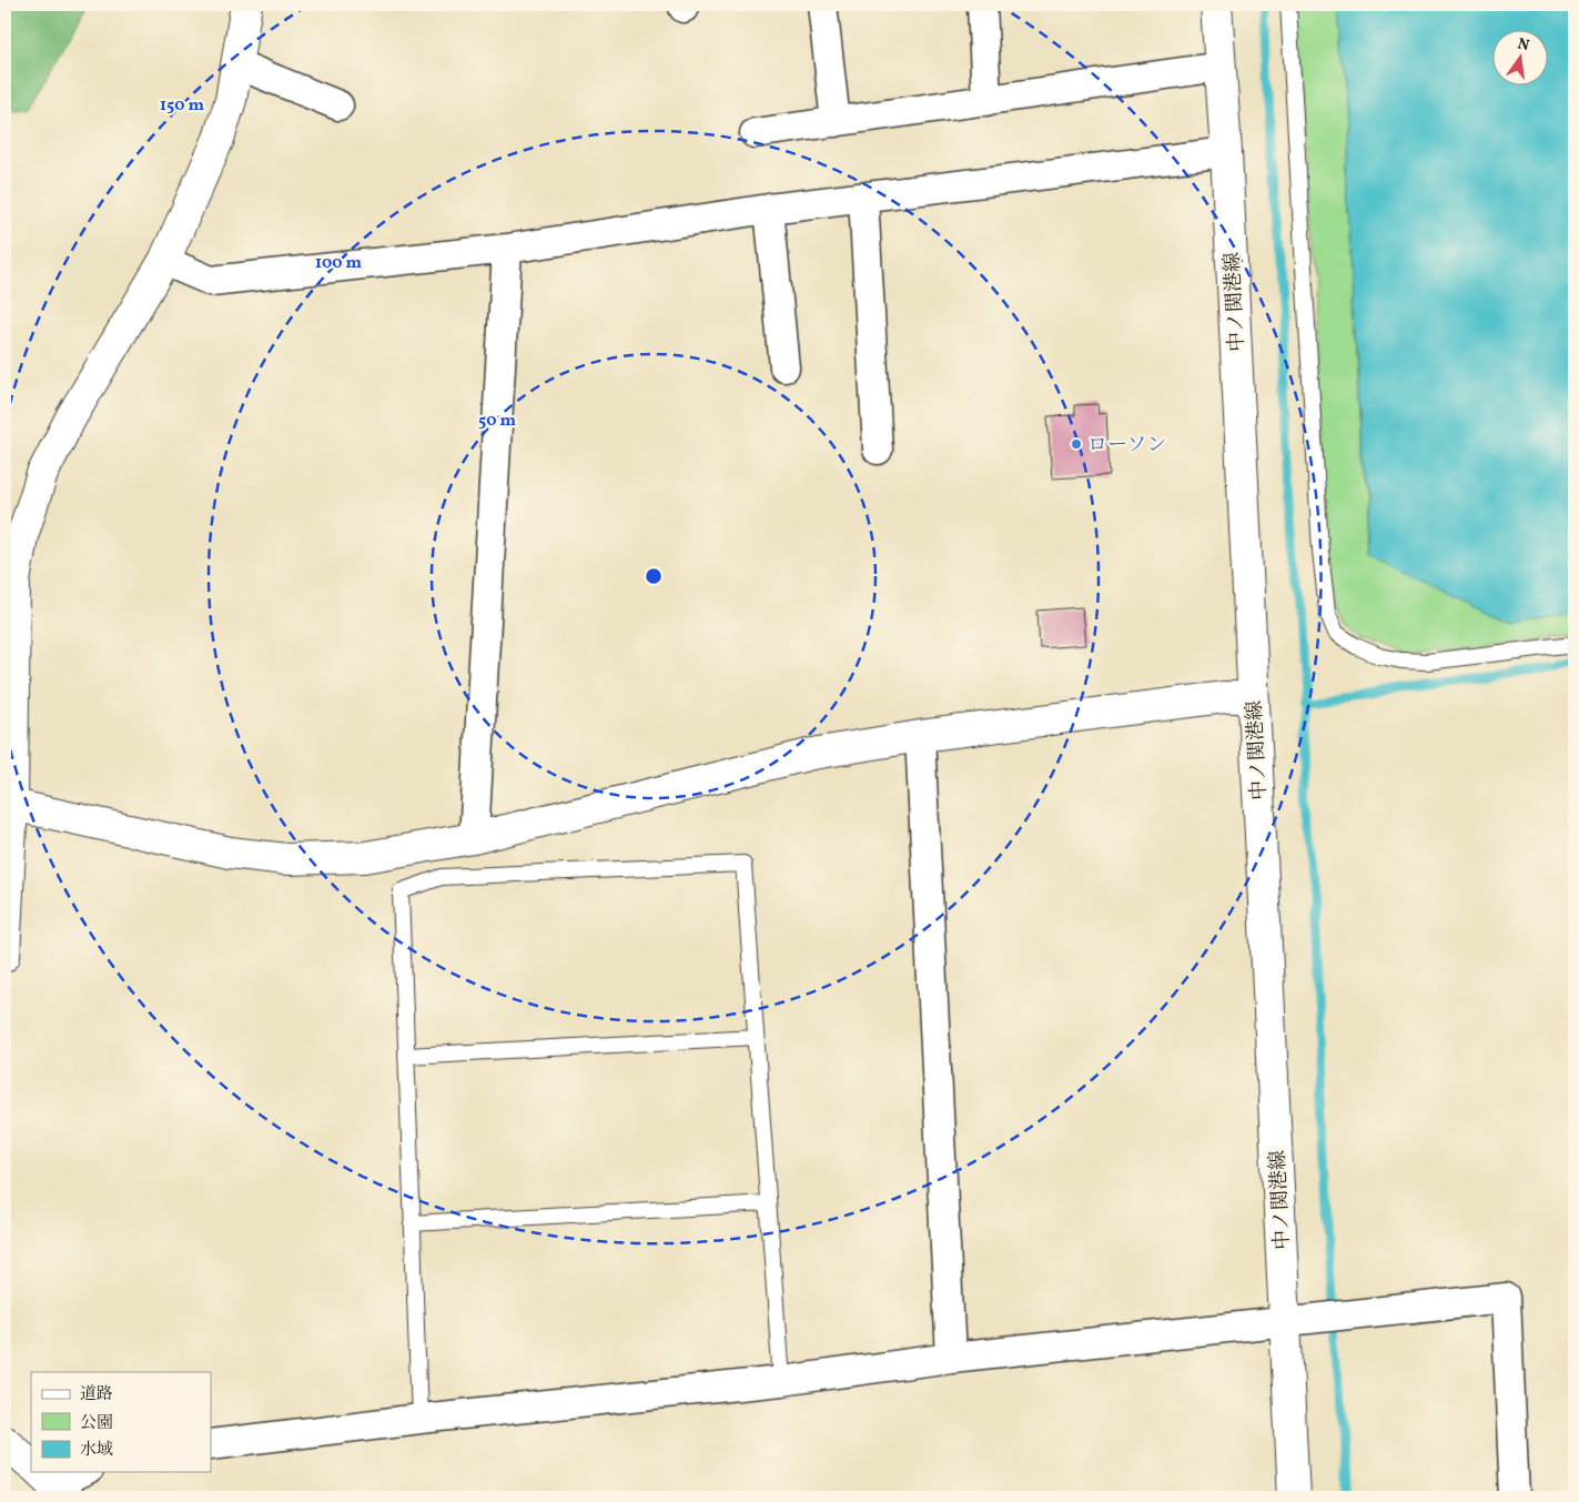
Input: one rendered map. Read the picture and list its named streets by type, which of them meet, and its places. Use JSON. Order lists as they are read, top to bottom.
{
  "streets": {
    "street": ["中ノ関港線"]
  },
  "places": ["ローソン"],
  "legend": ["道路", "公園", "水域"],
  "north": "top",
  "rings": ["150 m", "100 m", "50 m"]
}
